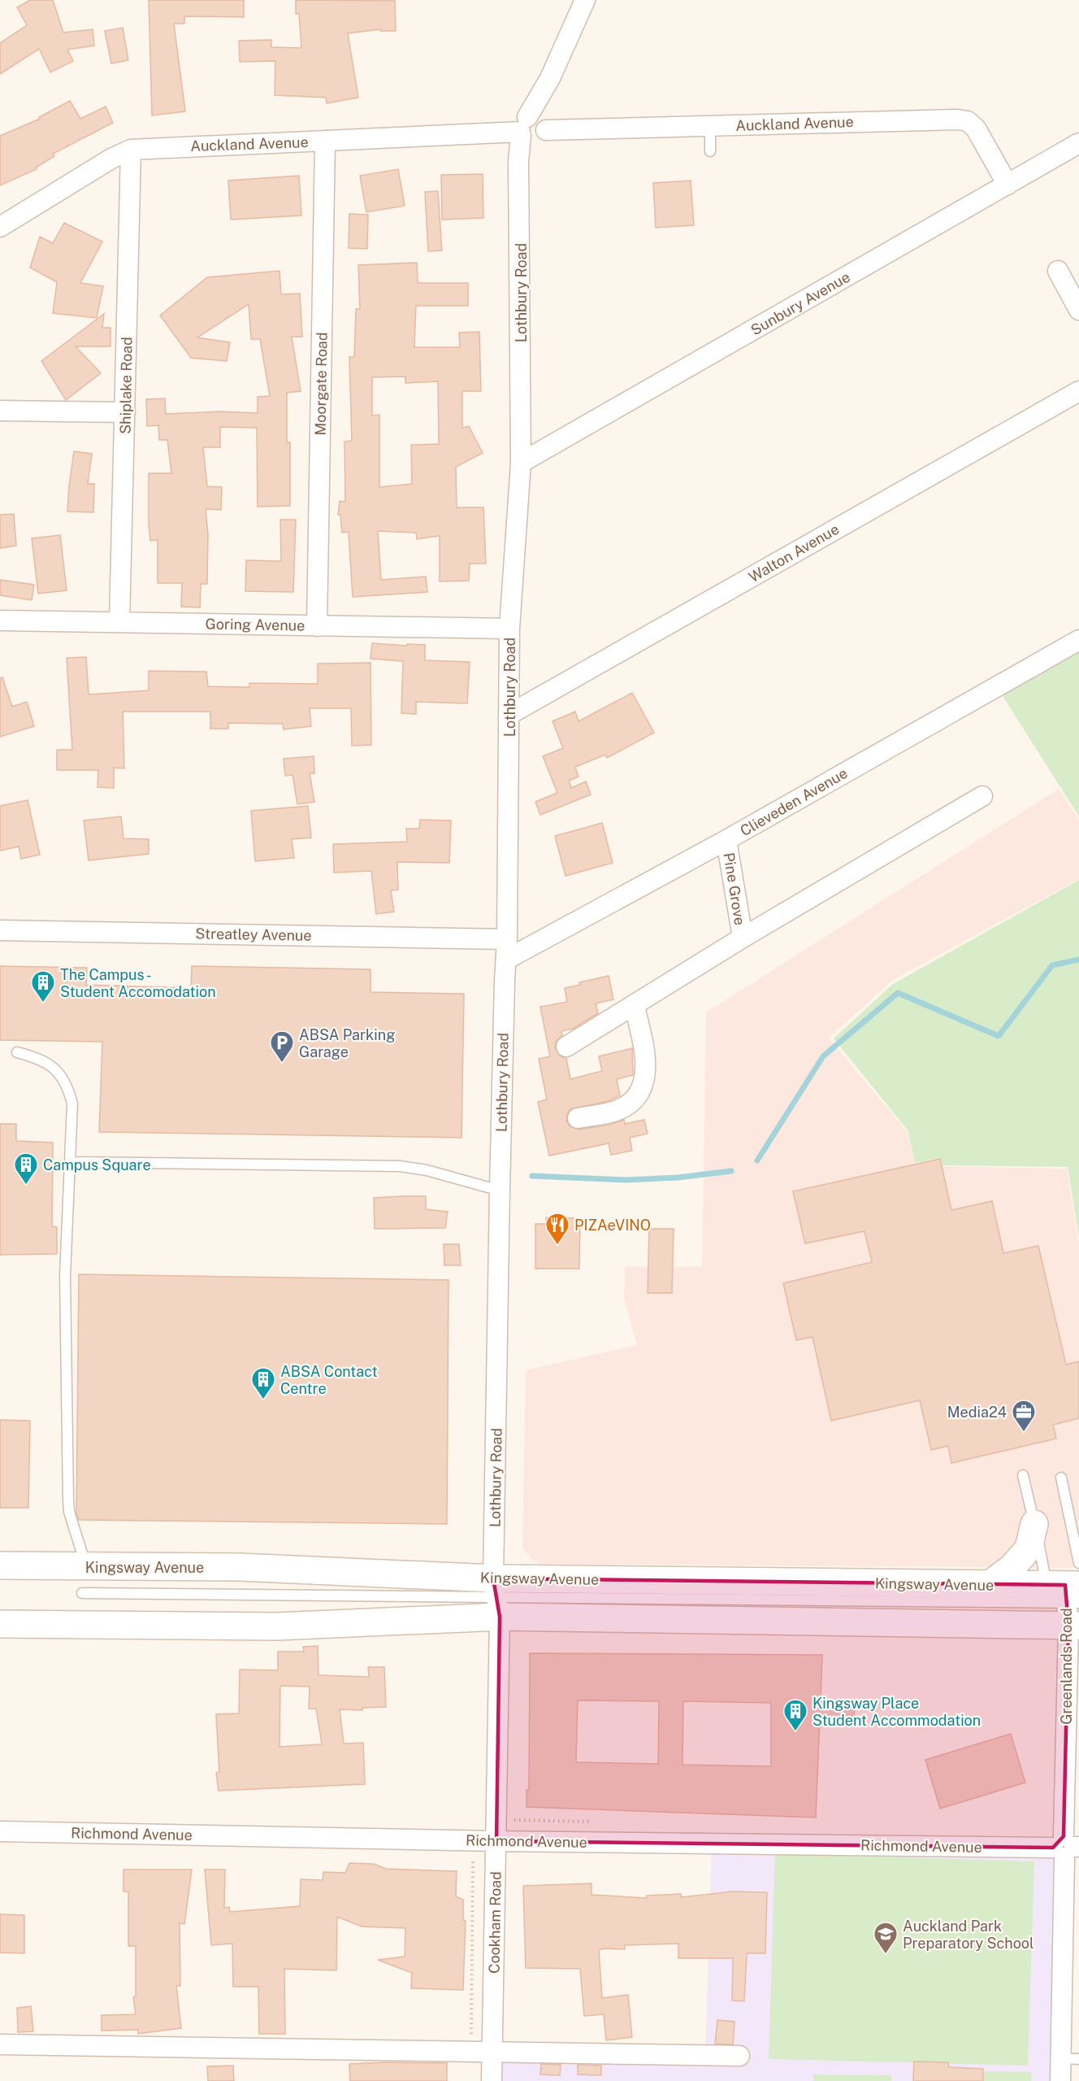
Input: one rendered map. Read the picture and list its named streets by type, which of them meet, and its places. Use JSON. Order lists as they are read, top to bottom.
{
  "streets": {
    "main road": ["Kingsway Avenue"],
    "street": [
      "Auckland Avenue",
      "Lothbury Road",
      "Sunbury Avenue",
      "Moorgate Road",
      "Shiplake Road",
      "Walton Avenue",
      "Goring Avenue",
      "Clieveden Avenue",
      "Pine Grove",
      "Streatley Avenue",
      "Greenlands Road",
      "Richmond Avenue",
      "Cookham Road"
    ]
  },
  "crossings": [
    ["Auckland Avenue", "Lothbury Road"],
    ["Auckland Avenue", "Sunbury Avenue"],
    ["Auckland Avenue", "Moorgate Road"],
    ["Auckland Avenue", "Shiplake Road"],
    ["Lothbury Road", "Sunbury Avenue"],
    ["Lothbury Road", "Walton Avenue"],
    ["Lothbury Road", "Goring Avenue"],
    ["Lothbury Road", "Clieveden Avenue"],
    ["Lothbury Road", "Streatley Avenue"],
    ["Lothbury Road", "Kingsway Avenue"],
    ["Lothbury Road", "Cookham Road"],
    ["Moorgate Road", "Goring Avenue"],
    ["Shiplake Road", "Goring Avenue"],
    ["Clieveden Avenue", "Pine Grove"],
    ["Kingsway Avenue", "Greenlands Road"],
    ["Kingsway Avenue", "Cookham Road"],
    ["Greenlands Road", "Richmond Avenue"],
    ["Richmond Avenue", "Cookham Road"]
  ],
  "places": {
    "building": [
      "The Campus - Student Accomodation",
      "Campus Square",
      "ABSA Contact Centre",
      "Kingsway Place Student Accommodation"
    ],
    "parking": ["ABSA Parking Garage"],
    "restaurant": ["PIZAeVINO"],
    "office": ["Media24"],
    "school or university": ["Auckland Park Preparatory School"]
  }
}
